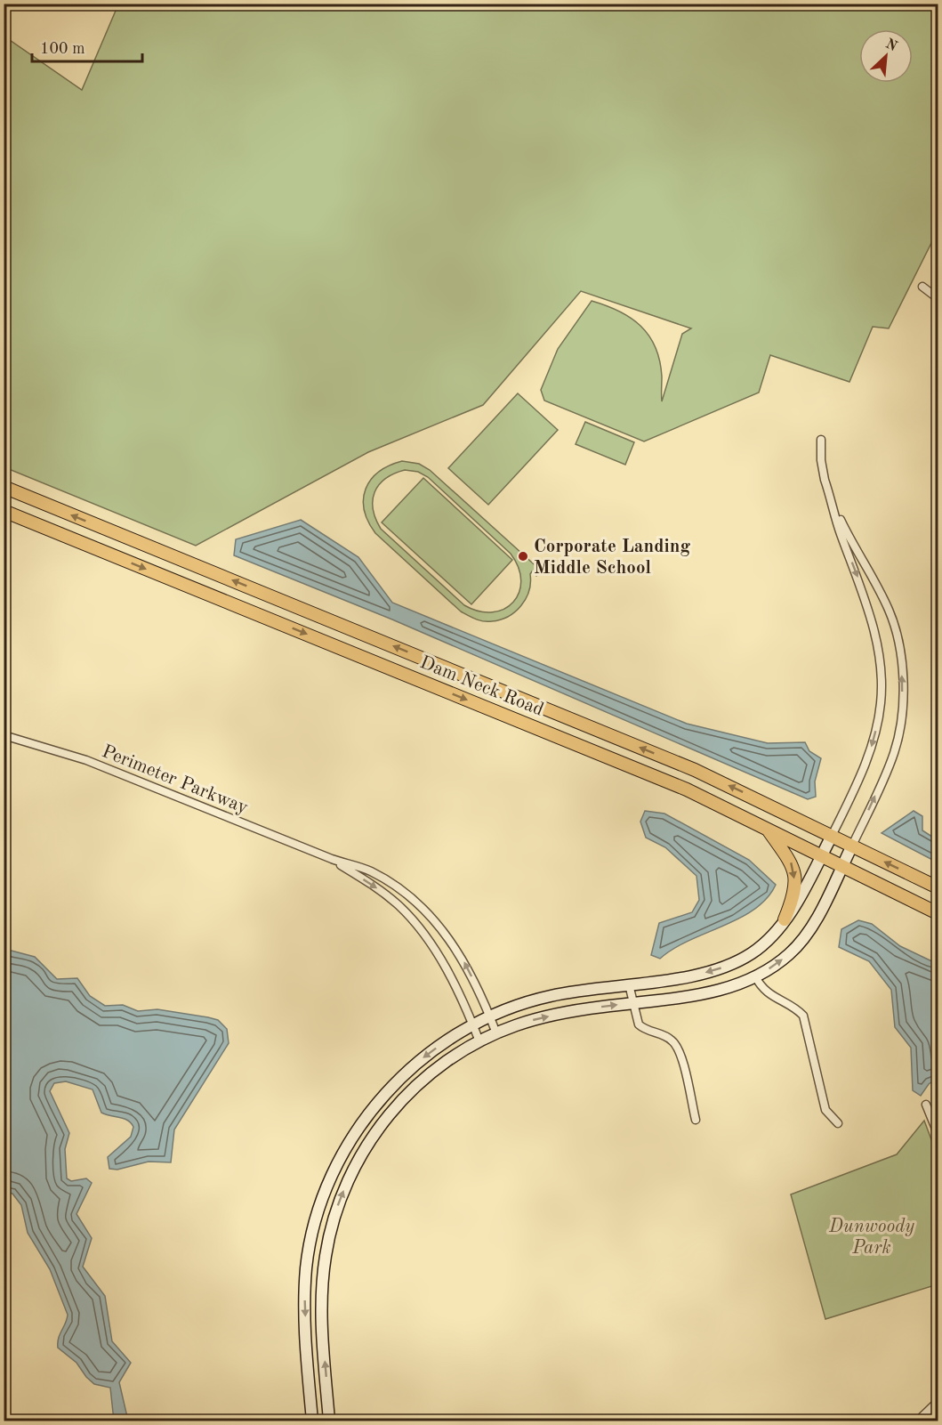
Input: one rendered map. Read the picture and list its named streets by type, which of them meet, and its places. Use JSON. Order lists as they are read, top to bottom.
{
  "streets": {
    "main road": ["Dam Neck Road"],
    "street": ["Perimeter Parkway"]
  },
  "parks": ["Dunwoody Park"],
  "places": ["Corporate Landing Middle School"],
  "scale_bar": "100 m",
  "north": "top right"
}
